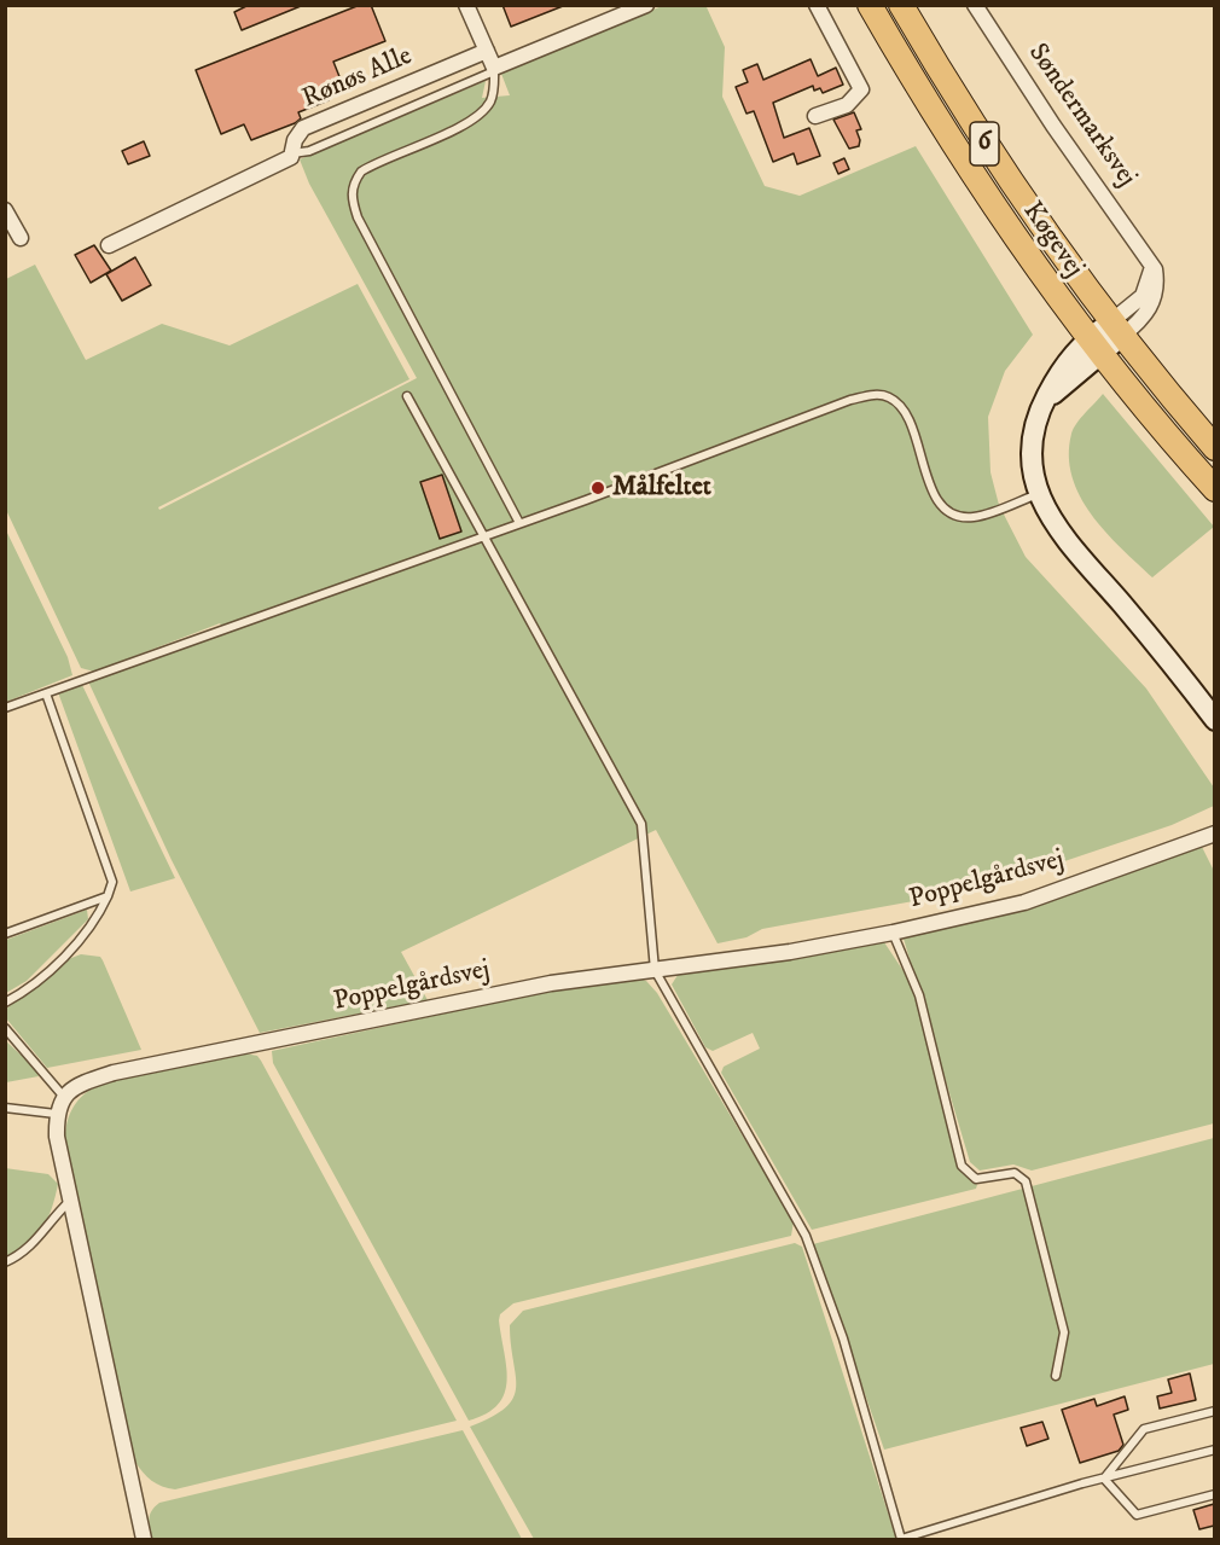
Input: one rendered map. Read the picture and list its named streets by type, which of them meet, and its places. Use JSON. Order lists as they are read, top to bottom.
{
  "streets": {
    "main road": ["6", "Køgevej"],
    "street": ["Rønøs Alle", "Søndermarksvej", "Poppelgårdsvej"]
  },
  "crossings": [
    ["Søndermarksvej", "Køgevej"]
  ],
  "places": ["Målfeltet"]
}
